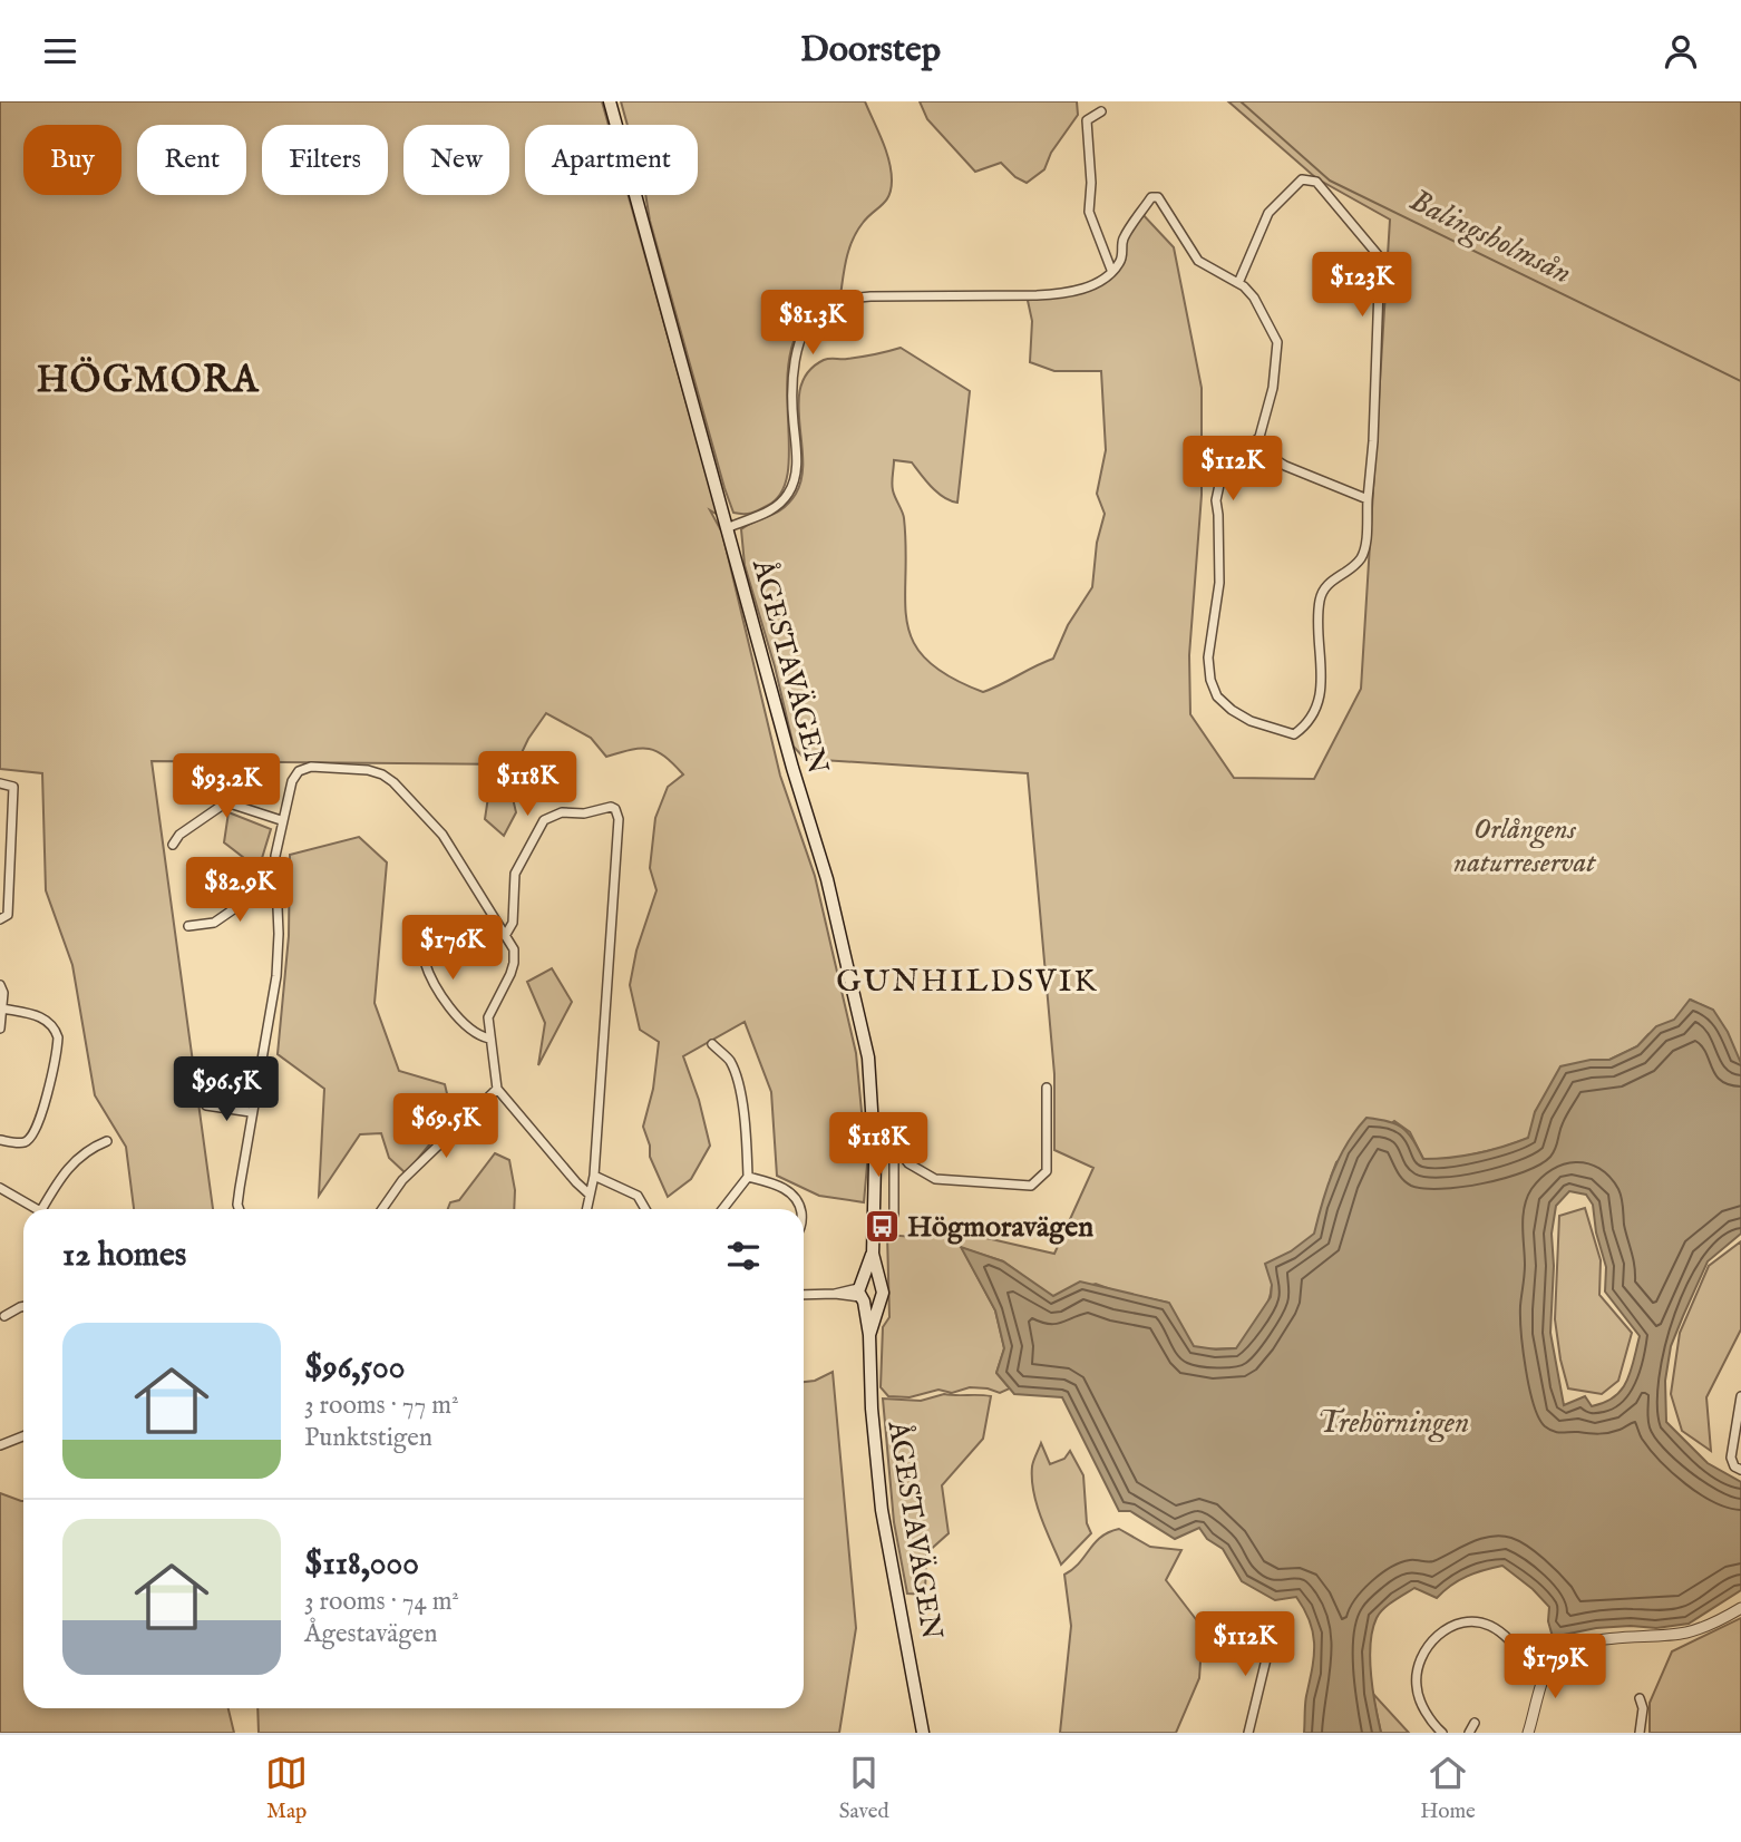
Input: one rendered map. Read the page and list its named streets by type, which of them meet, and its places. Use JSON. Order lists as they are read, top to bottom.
{
  "streets": {
    "main road": ["ÅGESTAVÄGEN"]
  },
  "districts": ["HÖGMORA", "GUNHILDSVIK"],
  "water": ["Balingsholmsån", "Trehörningen"],
  "parks": ["Orlångens naturreservat"],
  "places": {
    "bus stop": ["Högmoravägen"]
  },
  "page": {
    "header": "Doorstep",
    "chip": [
      "Buy",
      "Rent",
      "Filters",
      "New",
      "Apartment"
    ],
    "price": [
      "$123K",
      "$81.3K",
      "$112K",
      "$118K",
      "$93.2K",
      "$82.9K",
      "$176K",
      "$96.5K",
      "$69.5K",
      "$118K",
      "$112K",
      "$179K"
    ],
    "heading": "12 homes",
    "list": [
      {
        "name": "$96,500",
        "note": "3 rooms · 77 m² · Punktstigen"
      },
      {
        "name": "$118,000",
        "note": "3 rooms · 74 m² · Ågestavägen"
      }
    ],
    "tabs": ["Map", "Saved", "Home"]
  }
}
